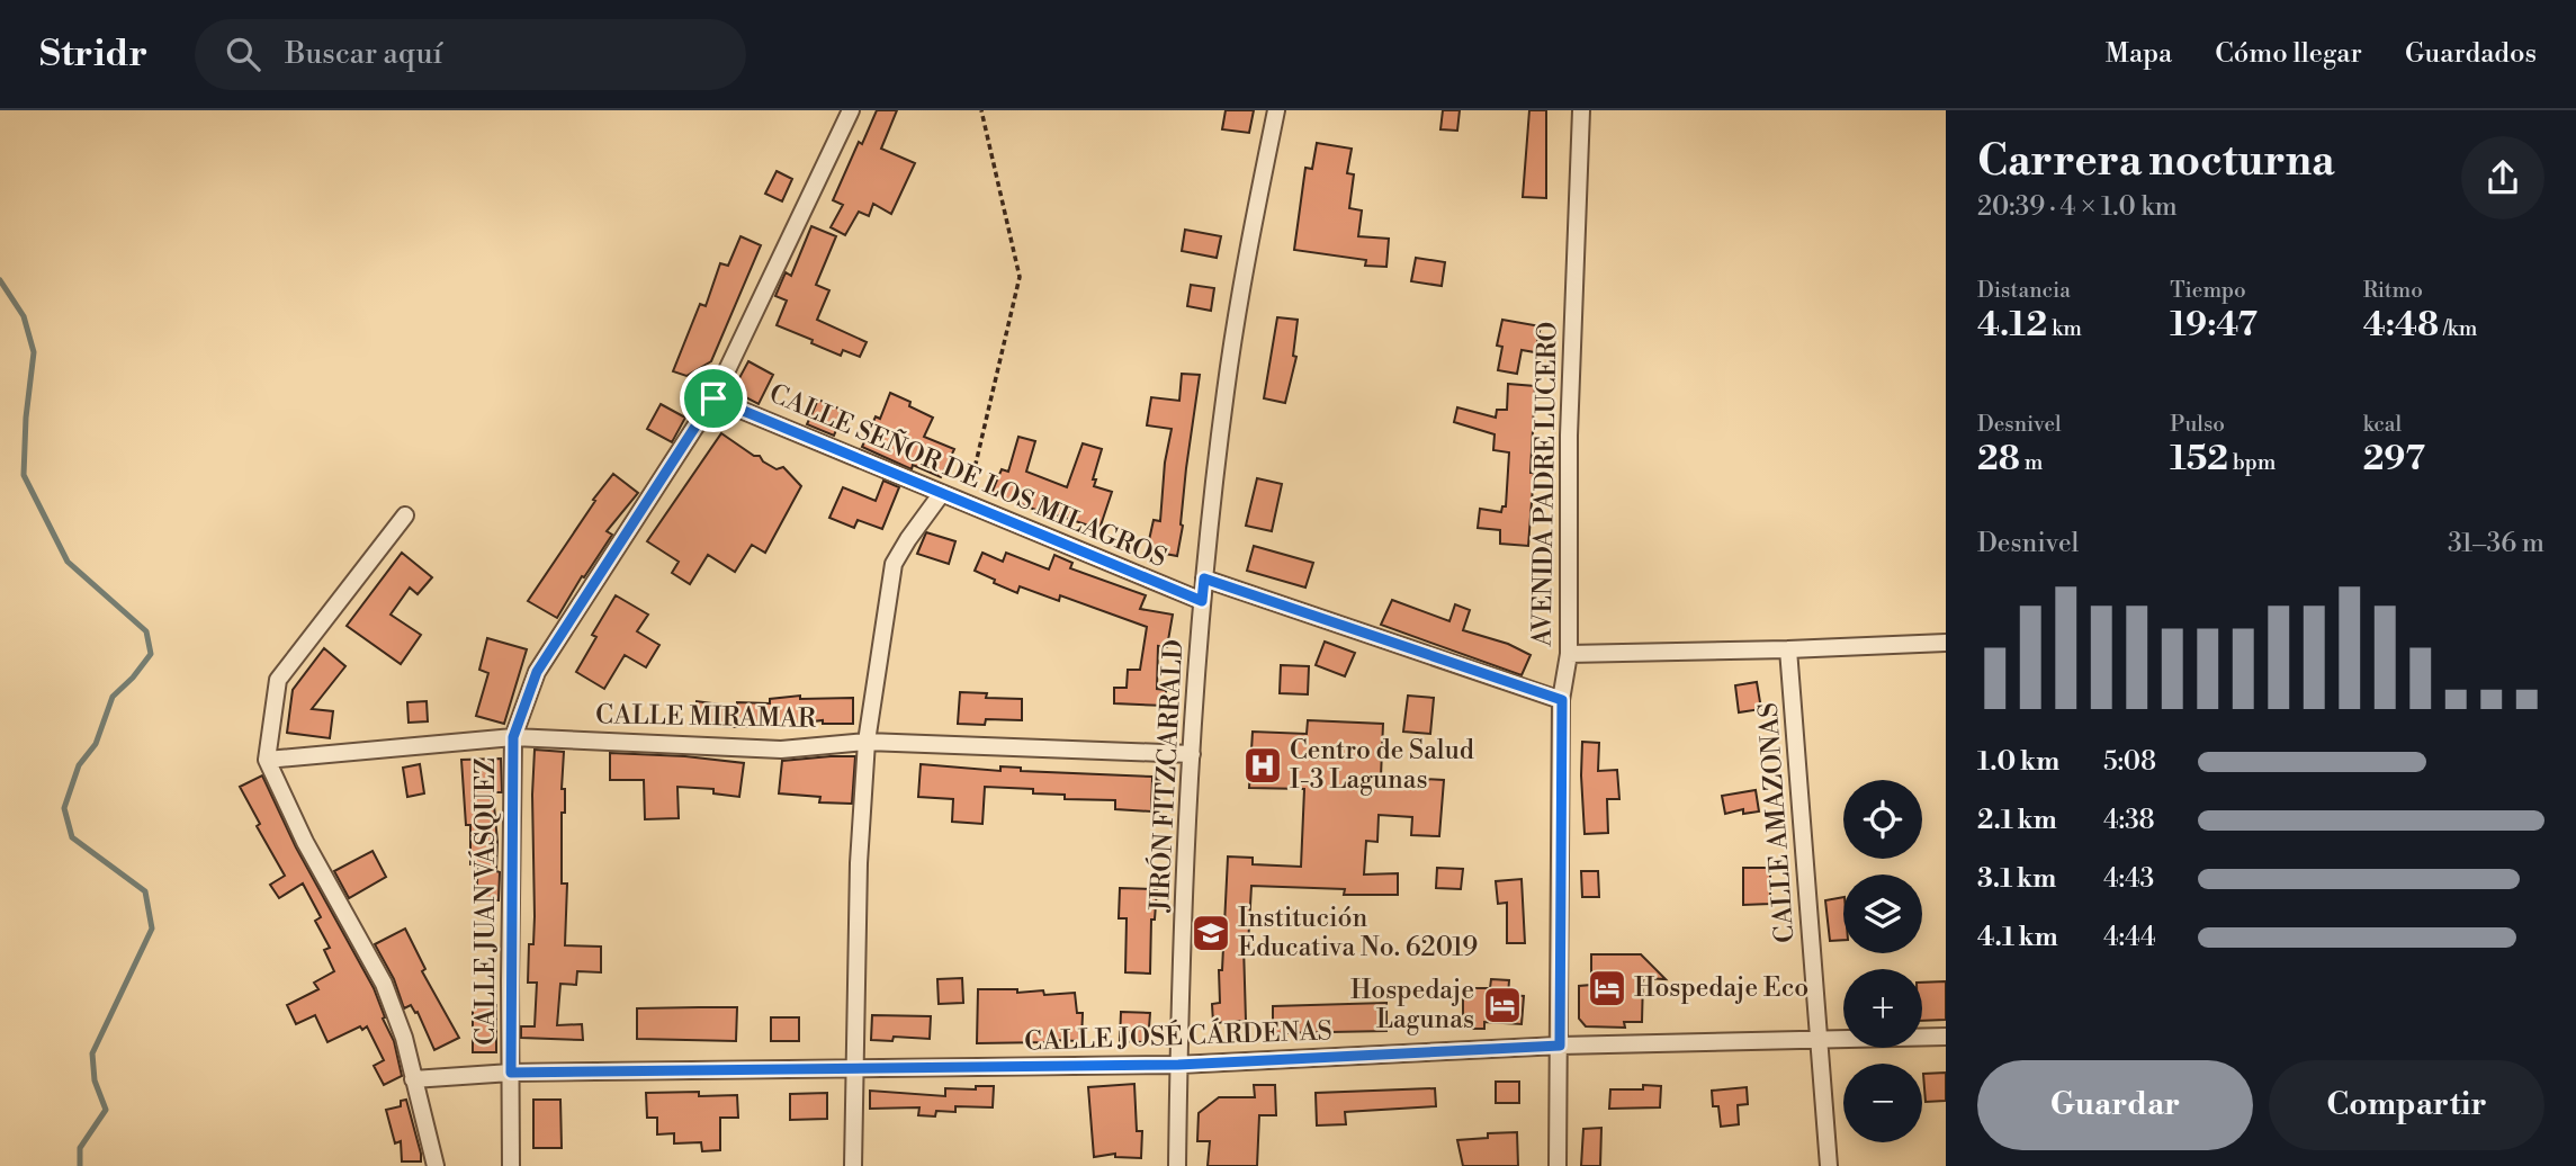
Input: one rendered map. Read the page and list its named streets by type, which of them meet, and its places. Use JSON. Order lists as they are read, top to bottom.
{
  "streets": {
    "street": [
      "CALLE SEÑOR DE LOS MILAGROS",
      "AVENIDA PADRE LUCERO",
      "CALLE MIRAMAR",
      "JIRÓN FITZCARRALD",
      "CALLE AMAZONAS",
      "CALLE JUAN VÁSQUEZ",
      "CALLE JOSÉ CÁRDENAS"
    ]
  },
  "crossings": [
    ["CALLE SEÑOR DE LOS MILAGROS", "JIRÓN FITZCARRALD"],
    ["CALLE SEÑOR DE LOS MILAGROS", "CALLE JUAN VÁSQUEZ"],
    ["AVENIDA PADRE LUCERO", "CALLE JOSÉ CÁRDENAS"],
    ["CALLE MIRAMAR", "JIRÓN FITZCARRALD"],
    ["CALLE MIRAMAR", "CALLE JUAN VÁSQUEZ"],
    ["JIRÓN FITZCARRALD", "CALLE JOSÉ CÁRDENAS"],
    ["CALLE AMAZONAS", "CALLE JOSÉ CÁRDENAS"],
    ["CALLE JUAN VÁSQUEZ", "CALLE JOSÉ CÁRDENAS"]
  ],
  "places": {
    "hospital": ["Centro de Salud I-3 Lagunas"],
    "school or university": ["Institución Educativa No. 62019"],
    "hotel": ["Hospedaje Eco", "Hospedaje Lagunas"]
  },
  "page": {
    "header": "Stridr",
    "search": "Buscar aquí",
    "nav": ["Mapa", "Cómo llegar", "Guardados"],
    "heading": ["Carrera nocturna", "20:39 · 4 × 1.0 km"],
    "stats": [
      ["Distancia", "4.12 km"],
      ["Tiempo", "19:47"],
      ["Ritmo", "4:48 /km"],
      ["Desnivel", "28 m"],
      ["Pulso", "152 bpm"],
      ["kcal", "297"]
    ],
    "chart": ["Desnivel", "31–36 m"],
    "list": [
      {
        "name": "1.0 km",
        "note": "5:08"
      },
      {
        "name": "2.1 km",
        "note": "4:38"
      },
      {
        "name": "3.1 km",
        "note": "4:43"
      },
      {
        "name": "4.1 km",
        "note": "4:44"
      }
    ],
    "map_buttons": ["+", "−"],
    "buttons": ["Guardar", "Compartir"]
  }
}
